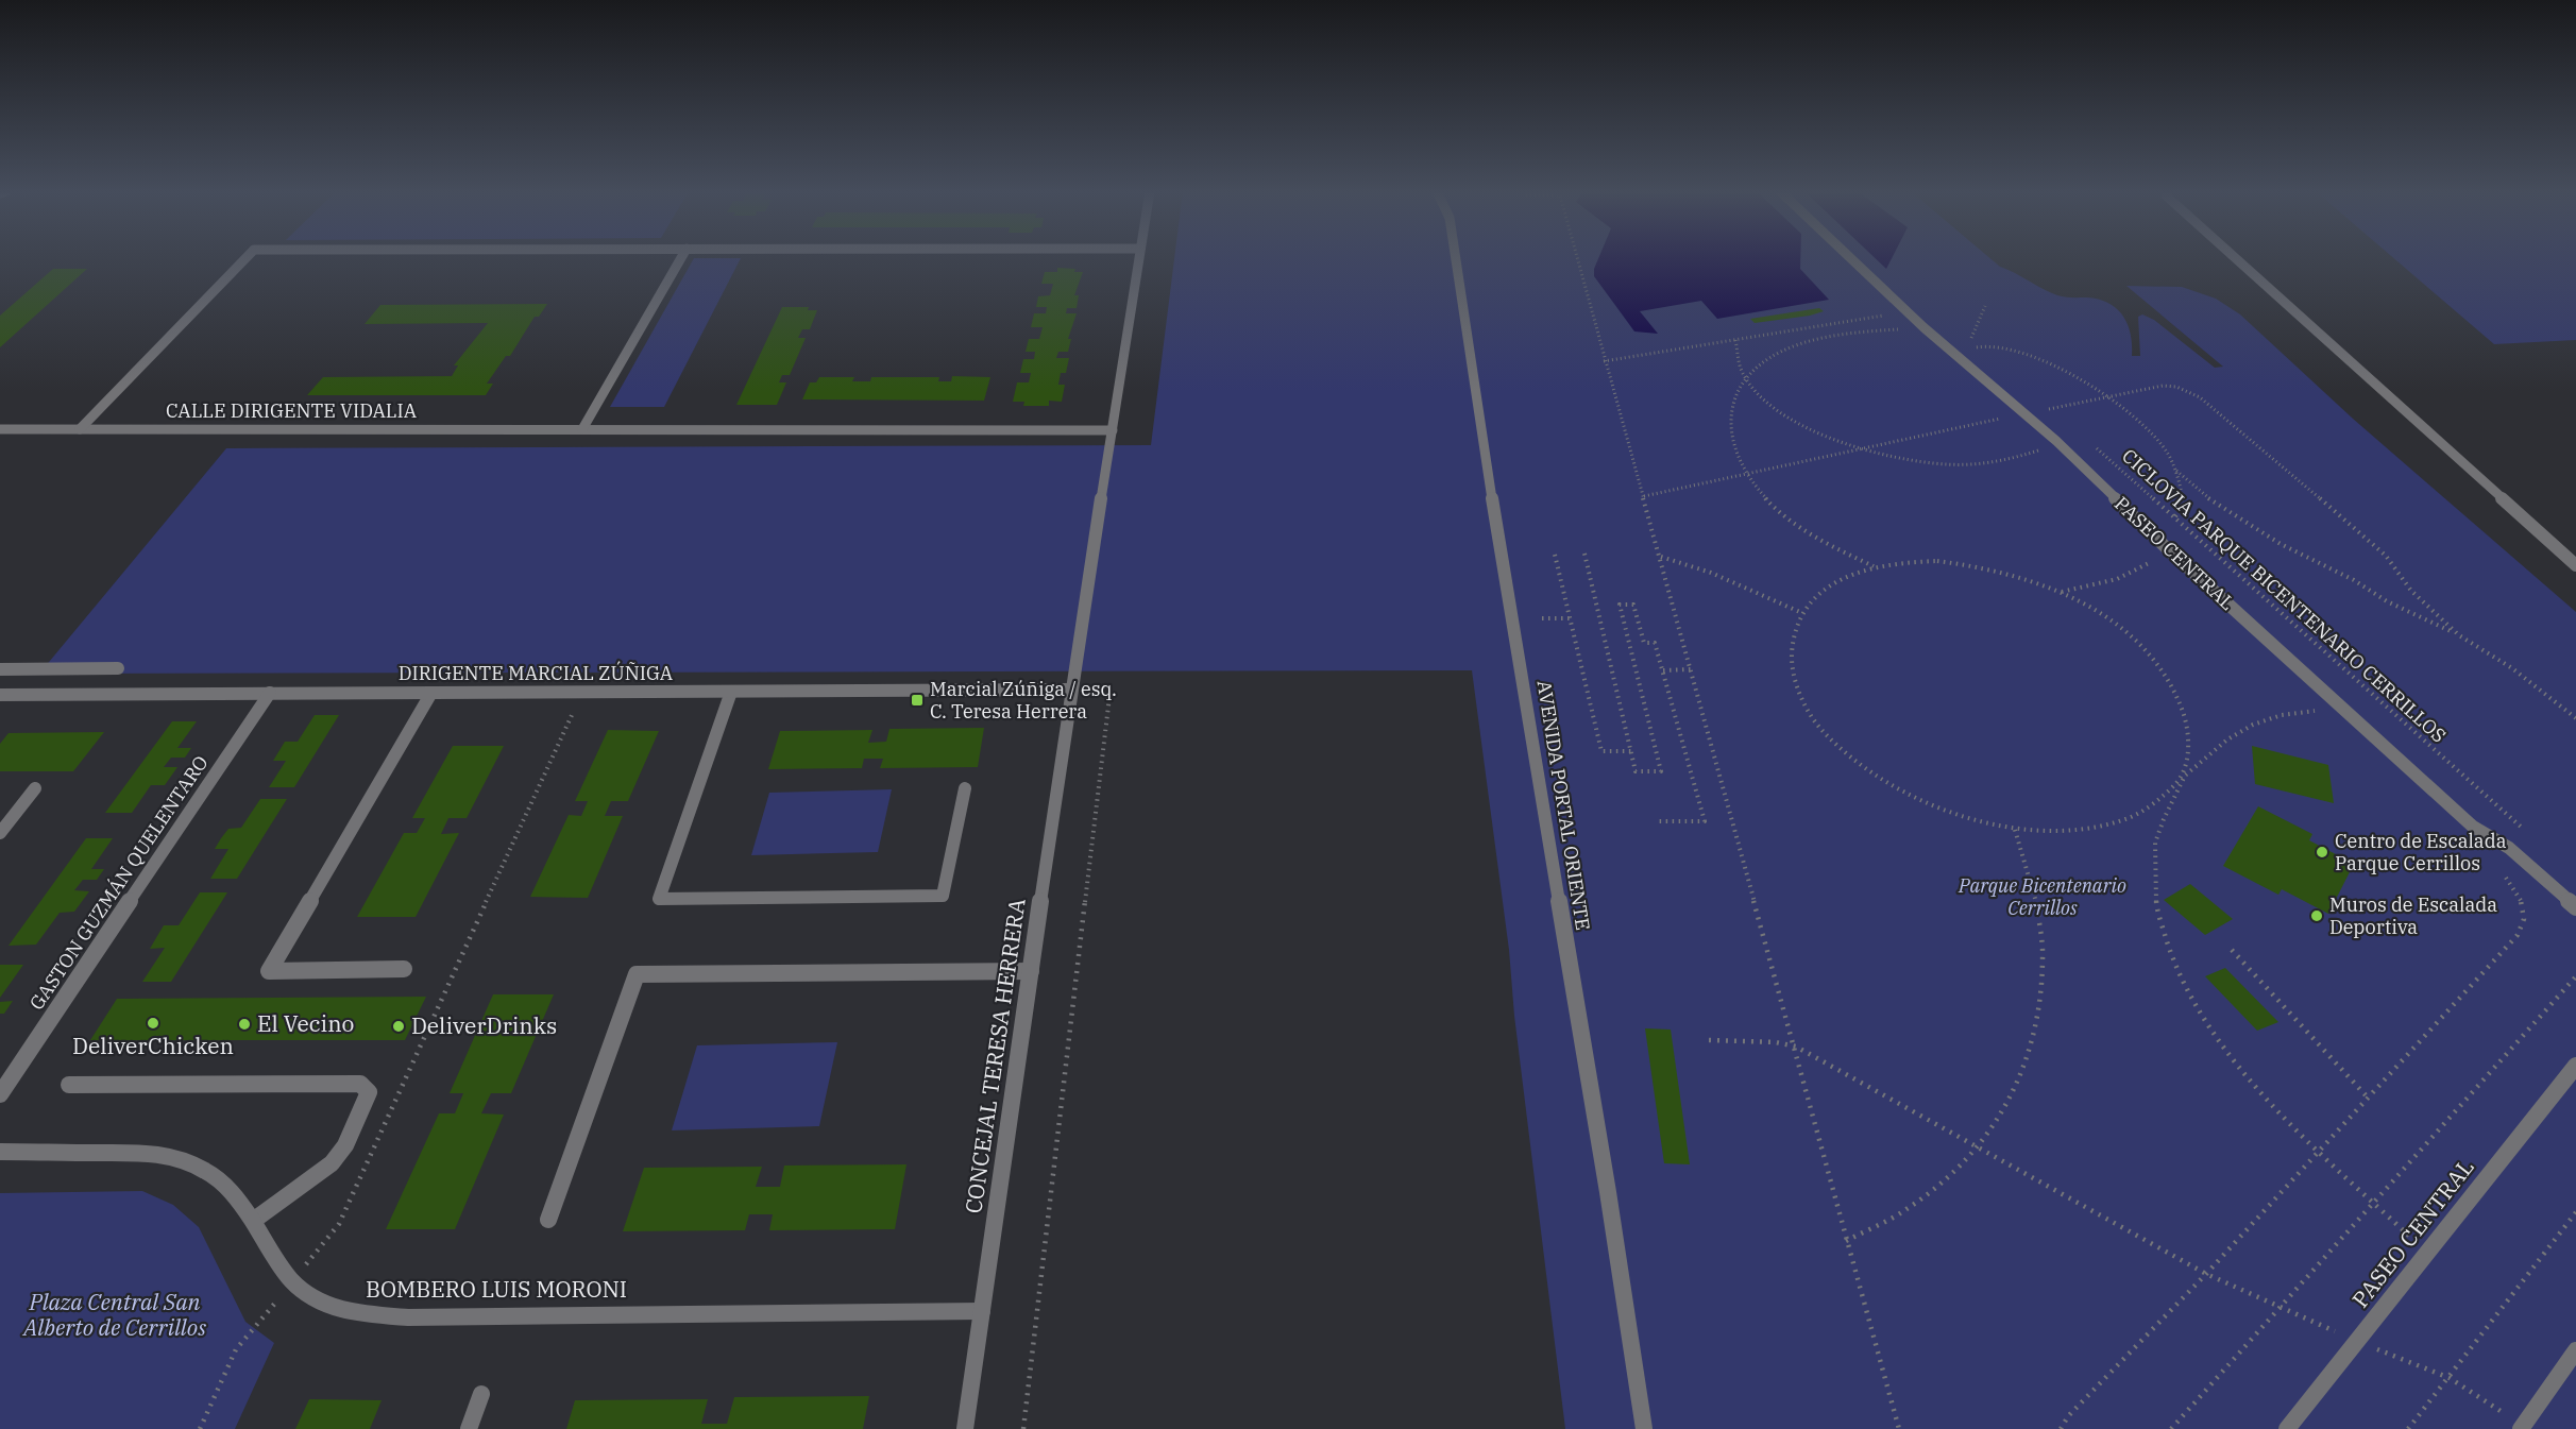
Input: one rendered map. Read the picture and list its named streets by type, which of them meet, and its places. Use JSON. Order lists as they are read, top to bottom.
{
  "streets": {
    "street": [
      "CALLE DIRIGENTE VIDALIA",
      "PASEO CENTRAL",
      "DIRIGENTE MARCIAL ZÚÑIGA",
      "AVENIDA PORTAL ORIENTE",
      "GASTON GUZMÁN QUELENTARO",
      "CONCEJAL TERESA HERRERA",
      "BOMBERO LUIS MORONI"
    ],
    "path": ["CICLOVIA PARQUE BICENTENARIO CERRILLOS"]
  },
  "crossings": [
    ["CALLE DIRIGENTE VIDALIA", "CONCEJAL TERESA HERRERA"],
    ["DIRIGENTE MARCIAL ZÚÑIGA", "GASTON GUZMÁN QUELENTARO"],
    ["DIRIGENTE MARCIAL ZÚÑIGA", "CONCEJAL TERESA HERRERA"],
    ["CONCEJAL TERESA HERRERA", "BOMBERO LUIS MORONI"]
  ],
  "parks": ["Parque Bicentenario Cerrillos", "Plaza Central San Alberto de Cerrillos"],
  "places": {
    "transit": ["Marcial Zúñiga / esq. C. Teresa Herrera"],
    "other": [
      "Centro de Escalada Parque Cerrillos",
      "Muros de Escalada Deportiva",
      "DeliverChicken",
      "El Vecino",
      "DeliverDrinks"
    ]
  }
}
